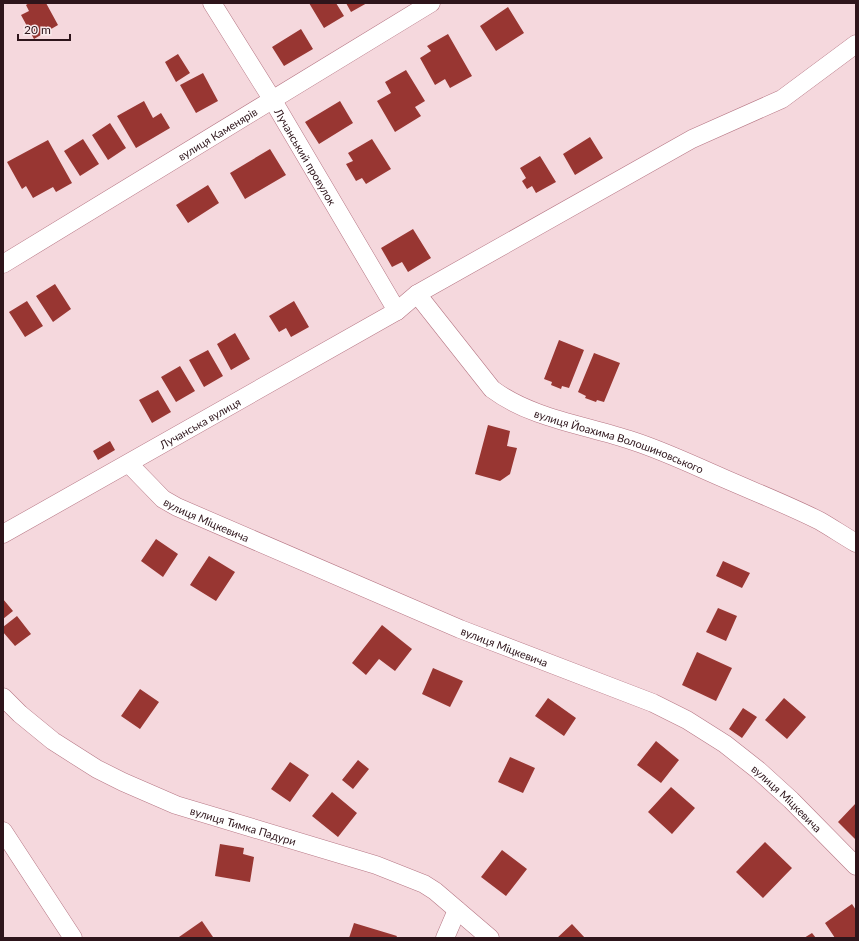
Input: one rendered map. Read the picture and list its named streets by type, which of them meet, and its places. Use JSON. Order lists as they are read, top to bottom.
{
  "streets": {
    "street": [
      "вулиця Каменярів",
      "Лучанський провулок",
      "Лучанська вулиця",
      "вулиця Йоахима Волошиновського",
      "вулиця Міцкевича",
      "вулиця Тимка Падури"
    ]
  },
  "crossings": [
    ["вулиця Каменярів", "Лучанський провулок"],
    ["Лучанський провулок", "Лучанська вулиця"],
    ["Лучанська вулиця", "вулиця Йоахима Волошиновського"],
    ["Лучанська вулиця", "вулиця Міцкевича"]
  ],
  "scale_bar": "20 m"
}
